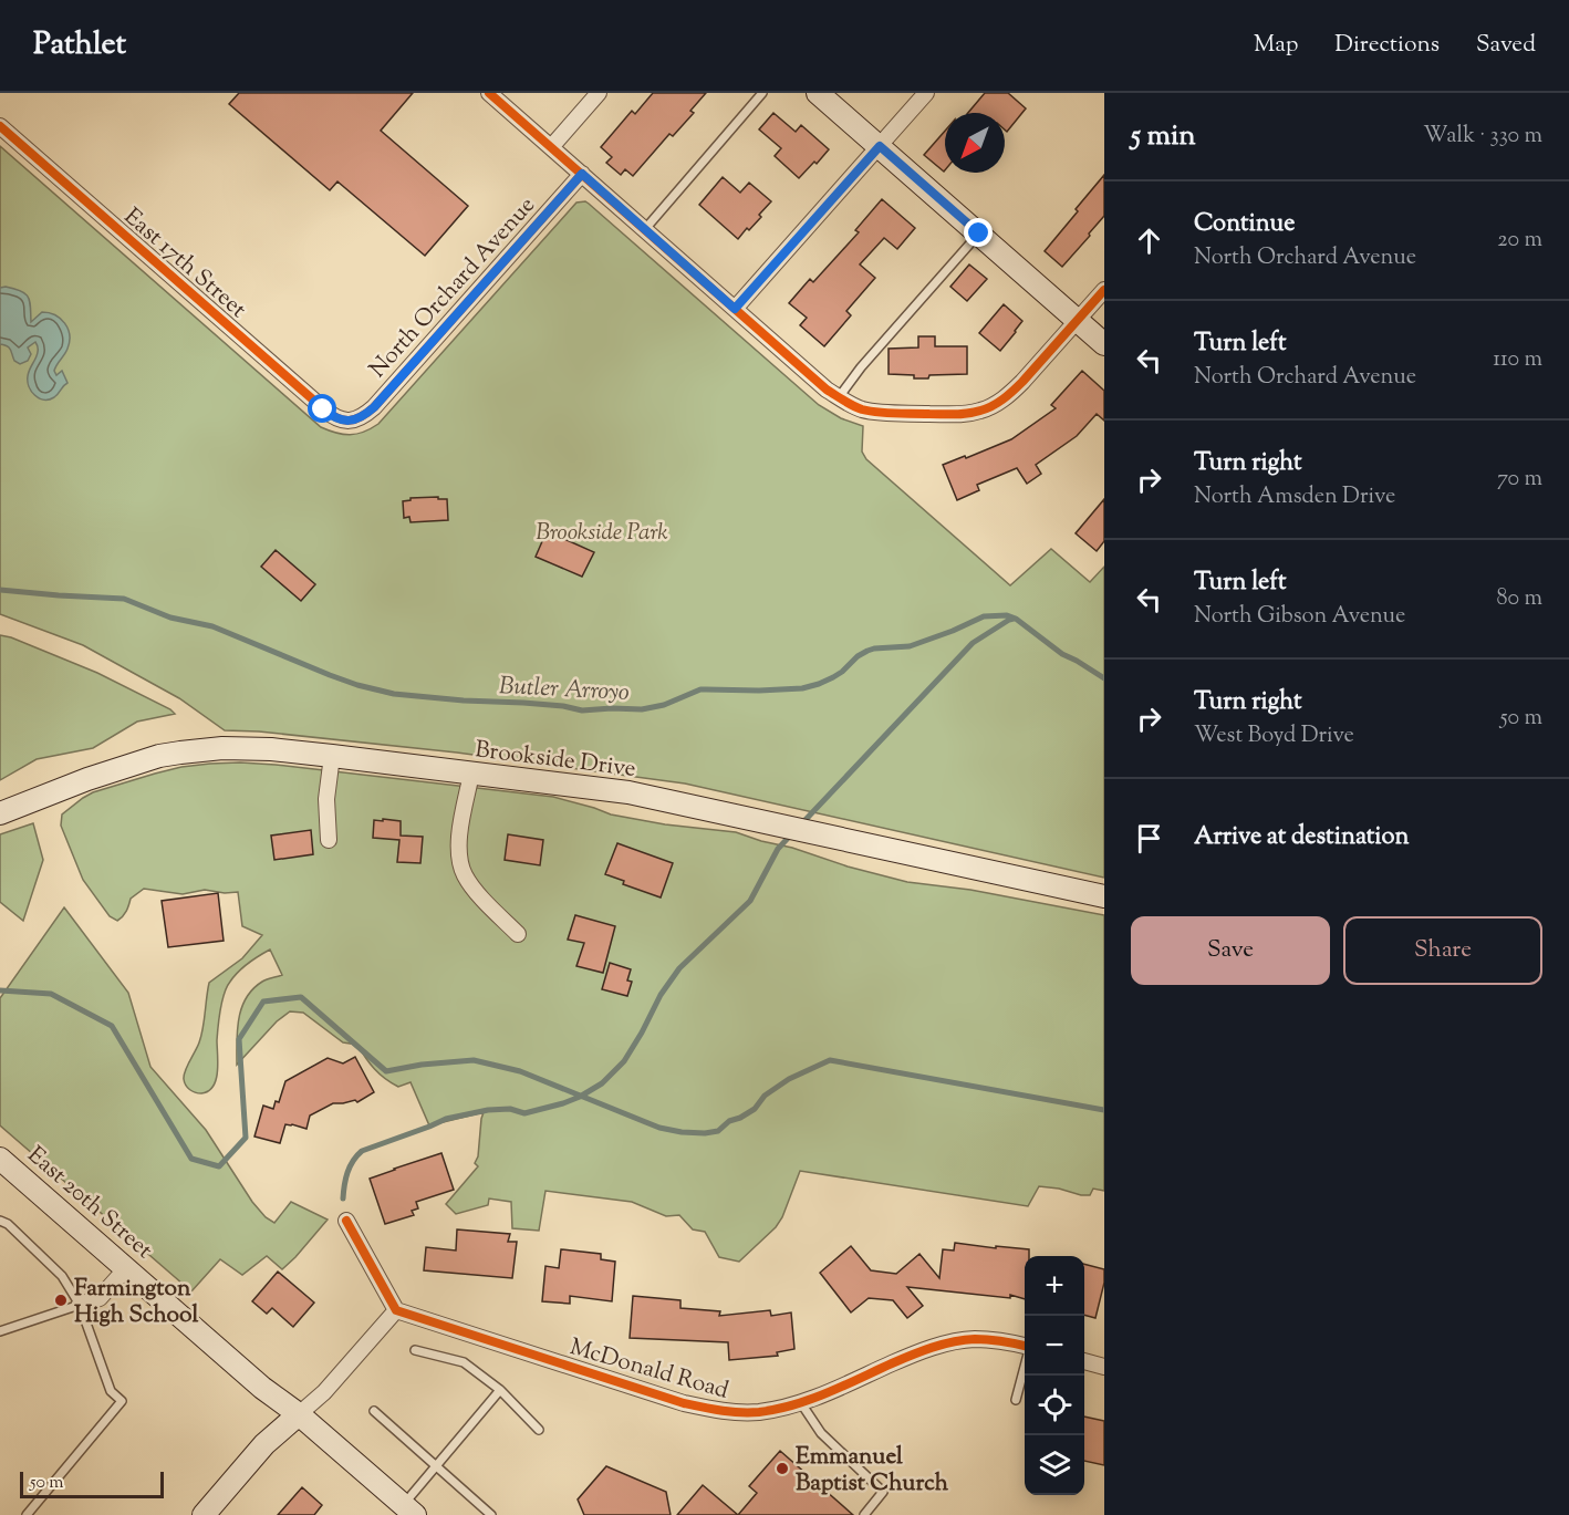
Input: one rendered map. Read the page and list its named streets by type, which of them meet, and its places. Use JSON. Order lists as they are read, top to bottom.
{
  "streets": {
    "main road": ["Brookside Drive", "East 20th Street"],
    "street": ["East 17th Street", "North Orchard Avenue", "McDonald Road"]
  },
  "crossings": [
    ["East 17th Street", "North Orchard Avenue"]
  ],
  "water": ["Butler Arroyo"],
  "parks": ["Brookside Park"],
  "places": ["Farmington High School", "Emmanuel Baptist Church"],
  "scale_bar": "50 m",
  "north": "bottom left",
  "page": {
    "header": "Pathlet",
    "nav": ["Map", "Directions", "Saved"],
    "heading": ["5 min", "Walk · 330 m"],
    "list": [
      ["Continue", "North Orchard Avenue", "20 m"],
      ["Turn left", "North Orchard Avenue", "110 m"],
      ["Turn right", "North Amsden Drive", "70 m"],
      ["Turn left", "North Gibson Avenue", "80 m"],
      ["Turn right", "West Boyd Drive", "50 m"],
      "Arrive at destination"
    ],
    "buttons": ["Save", "Share"],
    "map_buttons": ["+", "−"],
    "scale": "50 m"
  }
}
